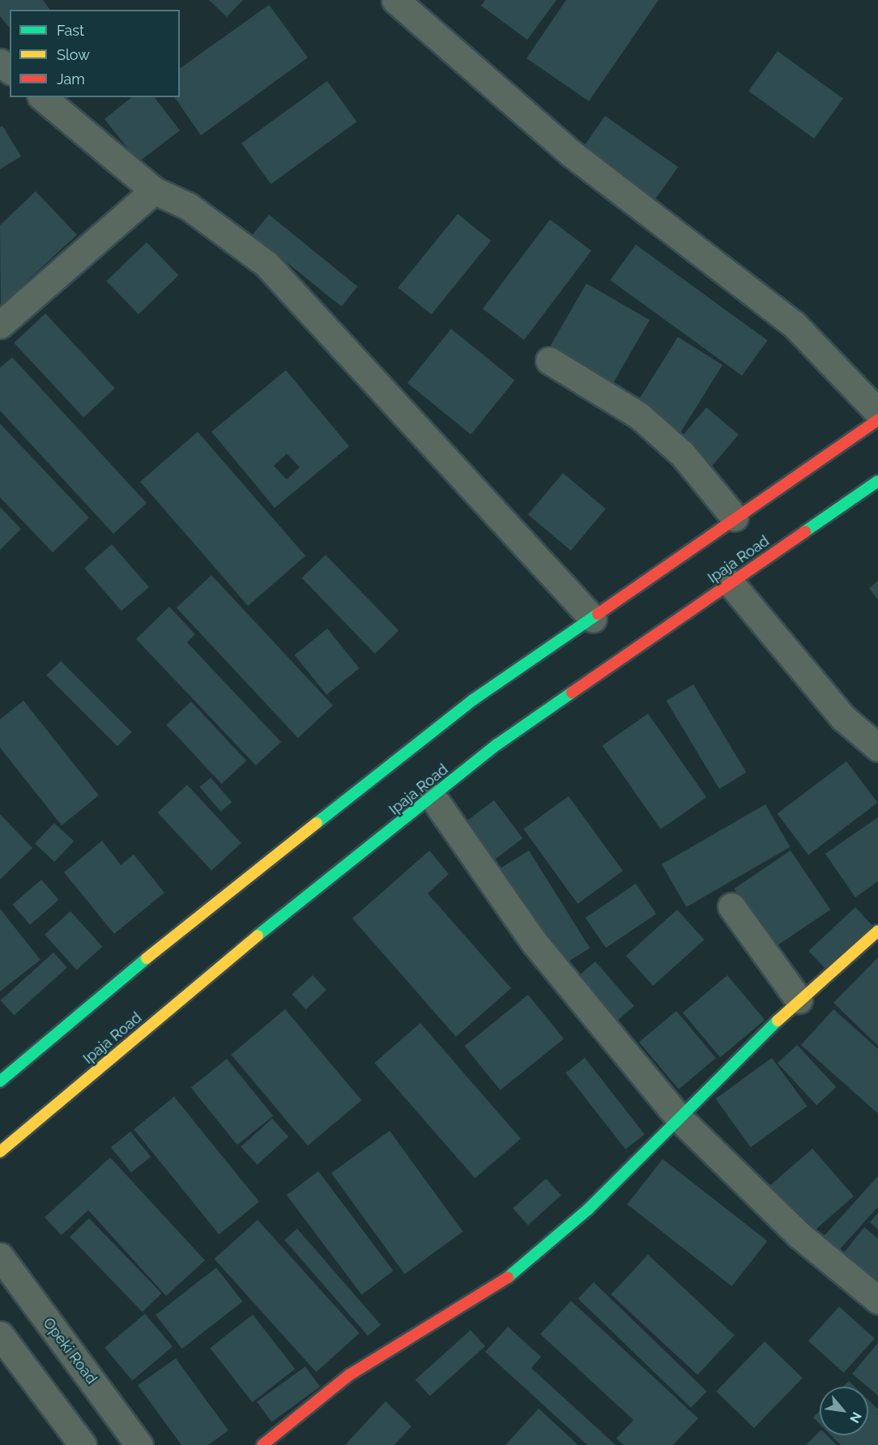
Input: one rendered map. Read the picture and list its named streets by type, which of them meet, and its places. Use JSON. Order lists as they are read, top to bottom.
{
  "streets": {
    "main road": ["Ipaja Road"],
    "street": ["Opeki Road"]
  },
  "legend": ["Fast", "Slow", "Jam"],
  "north": "bottom right"
}
